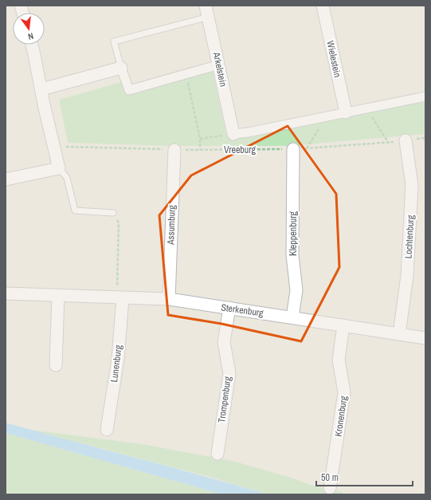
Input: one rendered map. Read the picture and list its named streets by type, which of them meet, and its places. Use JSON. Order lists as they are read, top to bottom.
{
  "streets": {
    "street": [
      "Wielestein",
      "Arkelstein",
      "Vreeburg",
      "Assumburg",
      "Kleppenburg",
      "Lochtenburg",
      "Sterkenburg",
      "Lunenburg",
      "Trompenburg",
      "Kronenburg"
    ]
  },
  "crossings": [
    ["Wielestein", "Vreeburg"],
    ["Arkelstein", "Vreeburg"],
    ["Vreeburg", "Assumburg"],
    ["Vreeburg", "Kleppenburg"],
    ["Vreeburg", "Lochtenburg"],
    ["Assumburg", "Sterkenburg"],
    ["Kleppenburg", "Sterkenburg"],
    ["Lochtenburg", "Sterkenburg"],
    ["Sterkenburg", "Lunenburg"],
    ["Sterkenburg", "Trompenburg"],
    ["Sterkenburg", "Kronenburg"]
  ],
  "scale_bar": "50 m",
  "north": "bottom"
}
